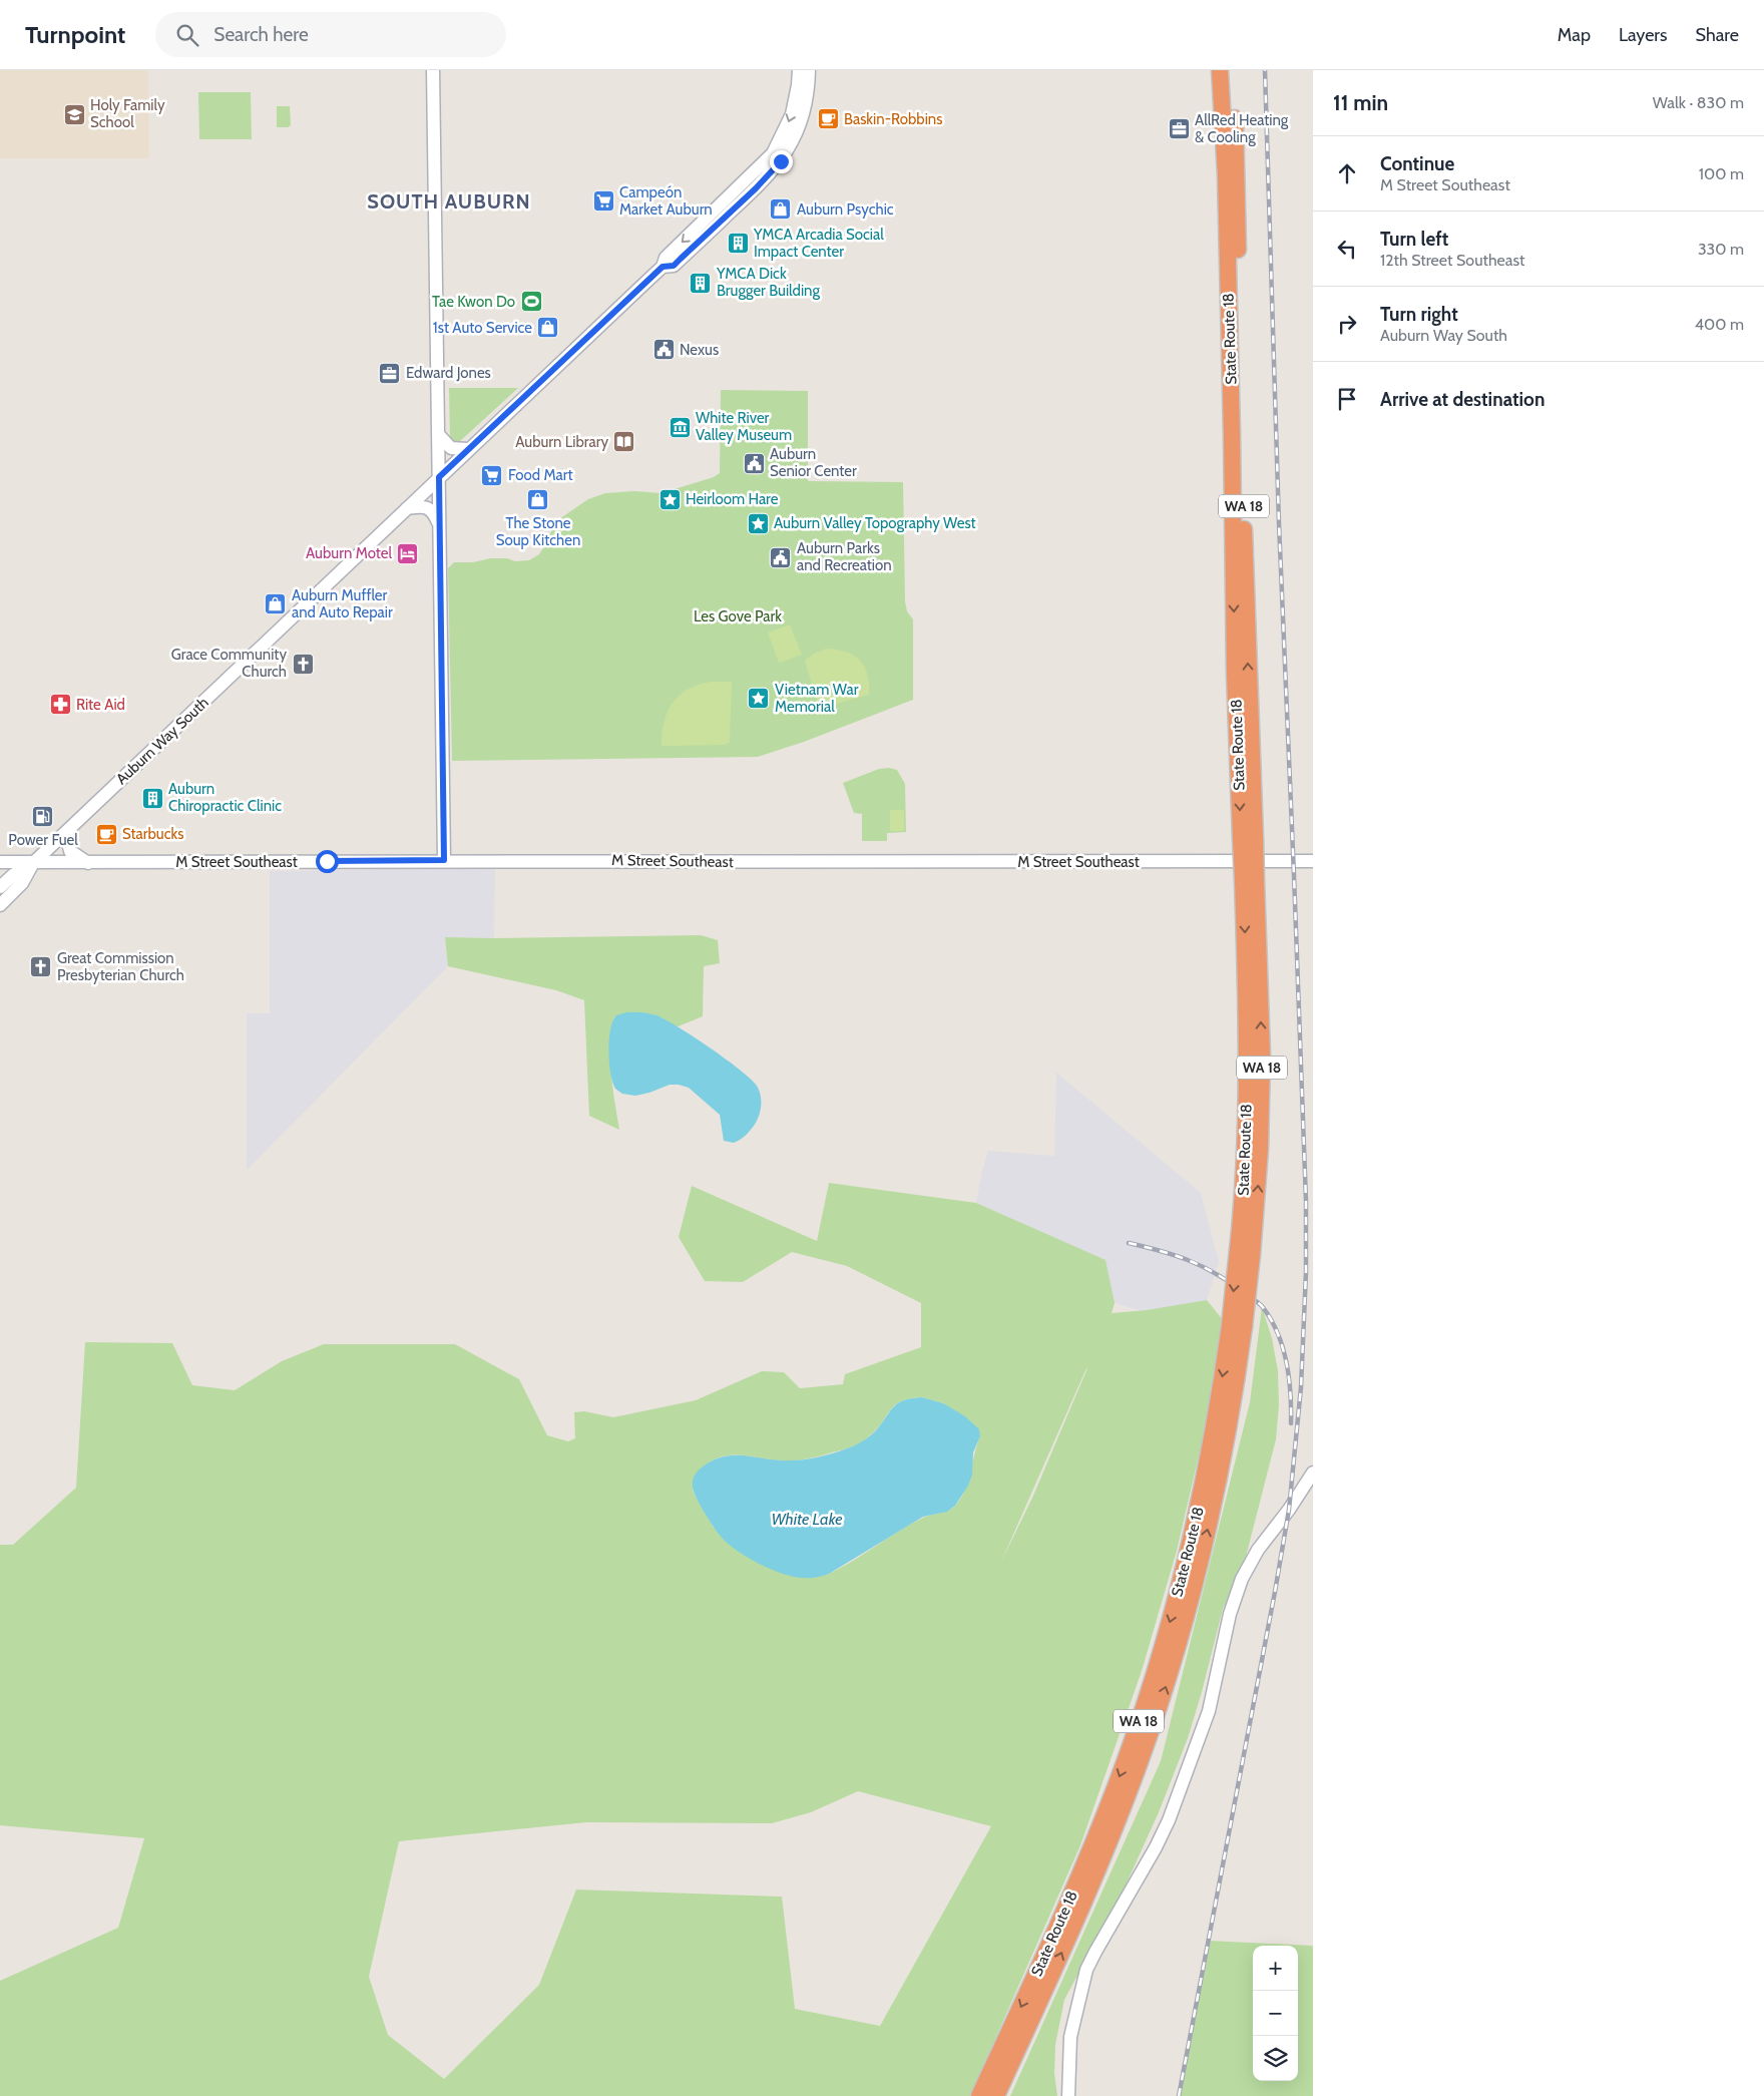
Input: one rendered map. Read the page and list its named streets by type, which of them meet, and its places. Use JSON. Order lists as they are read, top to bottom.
{
  "streets": {
    "highway": ["State Route 18", "WA 18"],
    "main road": ["Auburn Way South", "M Street Southeast"]
  },
  "crossings": [
    ["Auburn Way South", "M Street Southeast"]
  ],
  "districts": ["SOUTH AUBURN"],
  "water": ["White Lake"],
  "parks": ["Les Gove Park"],
  "places": {
    "school or university": ["Holy Family School"],
    "cafe": ["Baskin-Robbins", "Starbucks"],
    "office": ["AllRed Heating & Cooling", "Edward Jones"],
    "supermarket": ["Campeón Market Auburn", "Food Mart"],
    "shop": [
      "Auburn Psychic",
      "1st Auto Service",
      "The Stone Soup Kitchen",
      "Auburn Muffler and Auto Repair"
    ],
    "building": ["YMCA Arcadia Social Impact Center", "YMCA Dick Brugger Building", "Auburn Chiropractic Clinic"],
    "sports": ["Tae Kwon Do"],
    "public building": ["Nexus", "Auburn Senior Center", "Auburn Parks and Recreation"],
    "museum": ["White River Valley Museum"],
    "library": ["Auburn Library"],
    "place": ["Heirloom Hare", "Auburn Valley Topography West", "Vietnam War Memorial"],
    "hotel": ["Auburn Motel"],
    "church": ["Grace Community Church", "Great Commission Presbyterian Church"],
    "pharmacy": ["Rite Aid"],
    "fuel station": ["Power Fuel"]
  },
  "page": {
    "header": "Turnpoint",
    "search": "Search here",
    "nav": ["Map", "Layers", "Share"],
    "heading": ["11 min", "Walk · 830 m"],
    "list": [
      ["Continue", "M Street Southeast", "100 m"],
      ["Turn left", "12th Street Southeast", "330 m"],
      ["Turn right", "Auburn Way South", "400 m"],
      "Arrive at destination"
    ],
    "map_buttons": ["+", "−"]
  }
}
